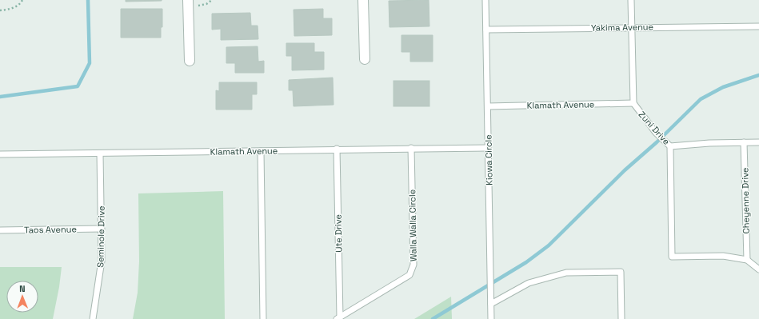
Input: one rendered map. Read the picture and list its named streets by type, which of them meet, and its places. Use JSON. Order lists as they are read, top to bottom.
{
  "streets": {
    "lane": [
      "Yakima Avenue",
      "Klamath Avenue",
      "Zuni Drive",
      "Kiowa Circle",
      "Cheyenne Drive",
      "Walla Walla Circle",
      "Taos Avenue",
      "Ute Drive",
      "Seminole Drive"
    ]
  },
  "crossings": [
    ["Yakima Avenue", "Zuni Drive"],
    ["Yakima Avenue", "Kiowa Circle"],
    ["Klamath Avenue", "Zuni Drive"],
    ["Klamath Avenue", "Kiowa Circle"],
    ["Klamath Avenue", "Walla Walla Circle"],
    ["Klamath Avenue", "Ute Drive"],
    ["Klamath Avenue", "Seminole Drive"],
    ["Zuni Drive", "Cheyenne Drive"],
    ["Walla Walla Circle", "Ute Drive"],
    ["Taos Avenue", "Seminole Drive"]
  ],
  "north": "top"
}
